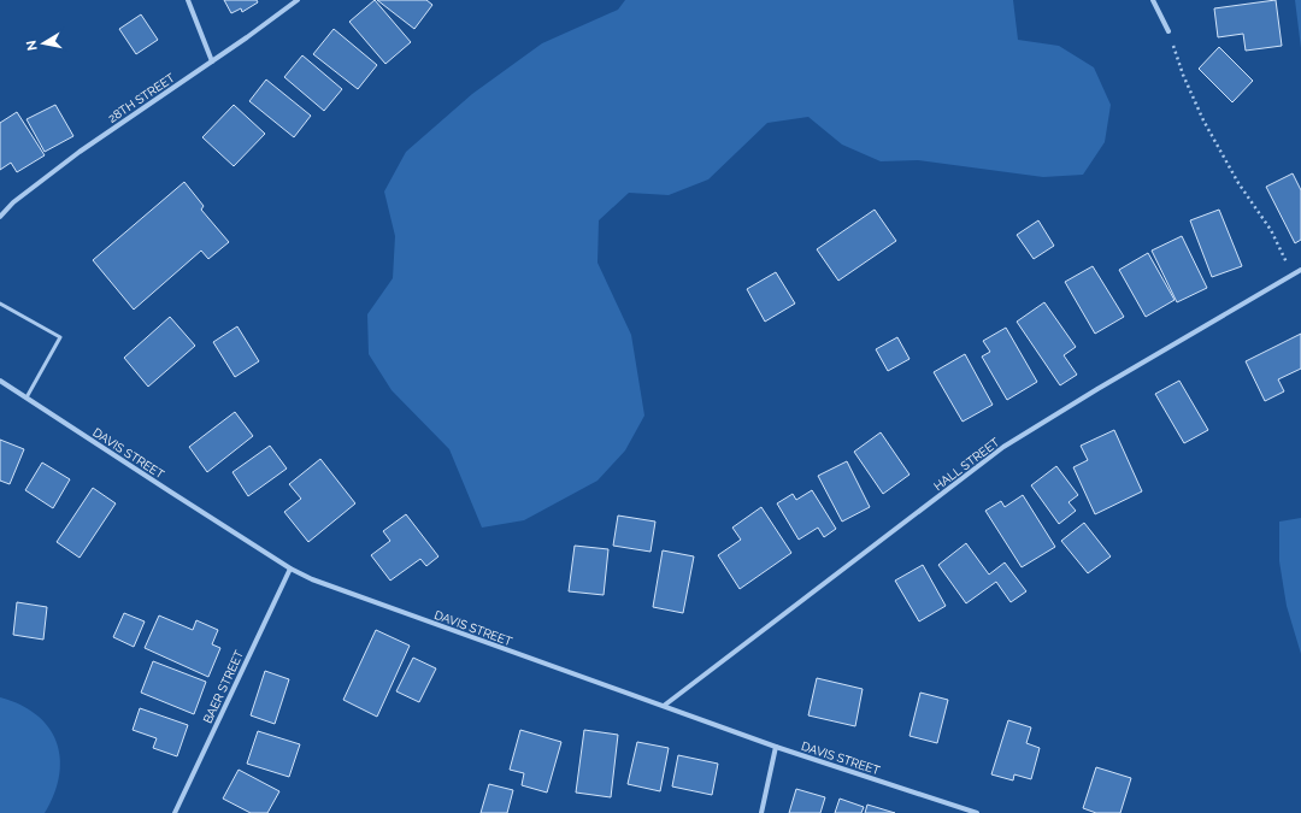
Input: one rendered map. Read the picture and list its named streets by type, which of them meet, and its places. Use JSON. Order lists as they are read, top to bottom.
{
  "streets": {
    "street": [
      "28TH STREET",
      "DAVIS STREET",
      "HALL STREET",
      "BAER STREET"
    ]
  },
  "crossings": [
    ["DAVIS STREET", "HALL STREET"],
    ["DAVIS STREET", "BAER STREET"]
  ],
  "north": "left"
}
